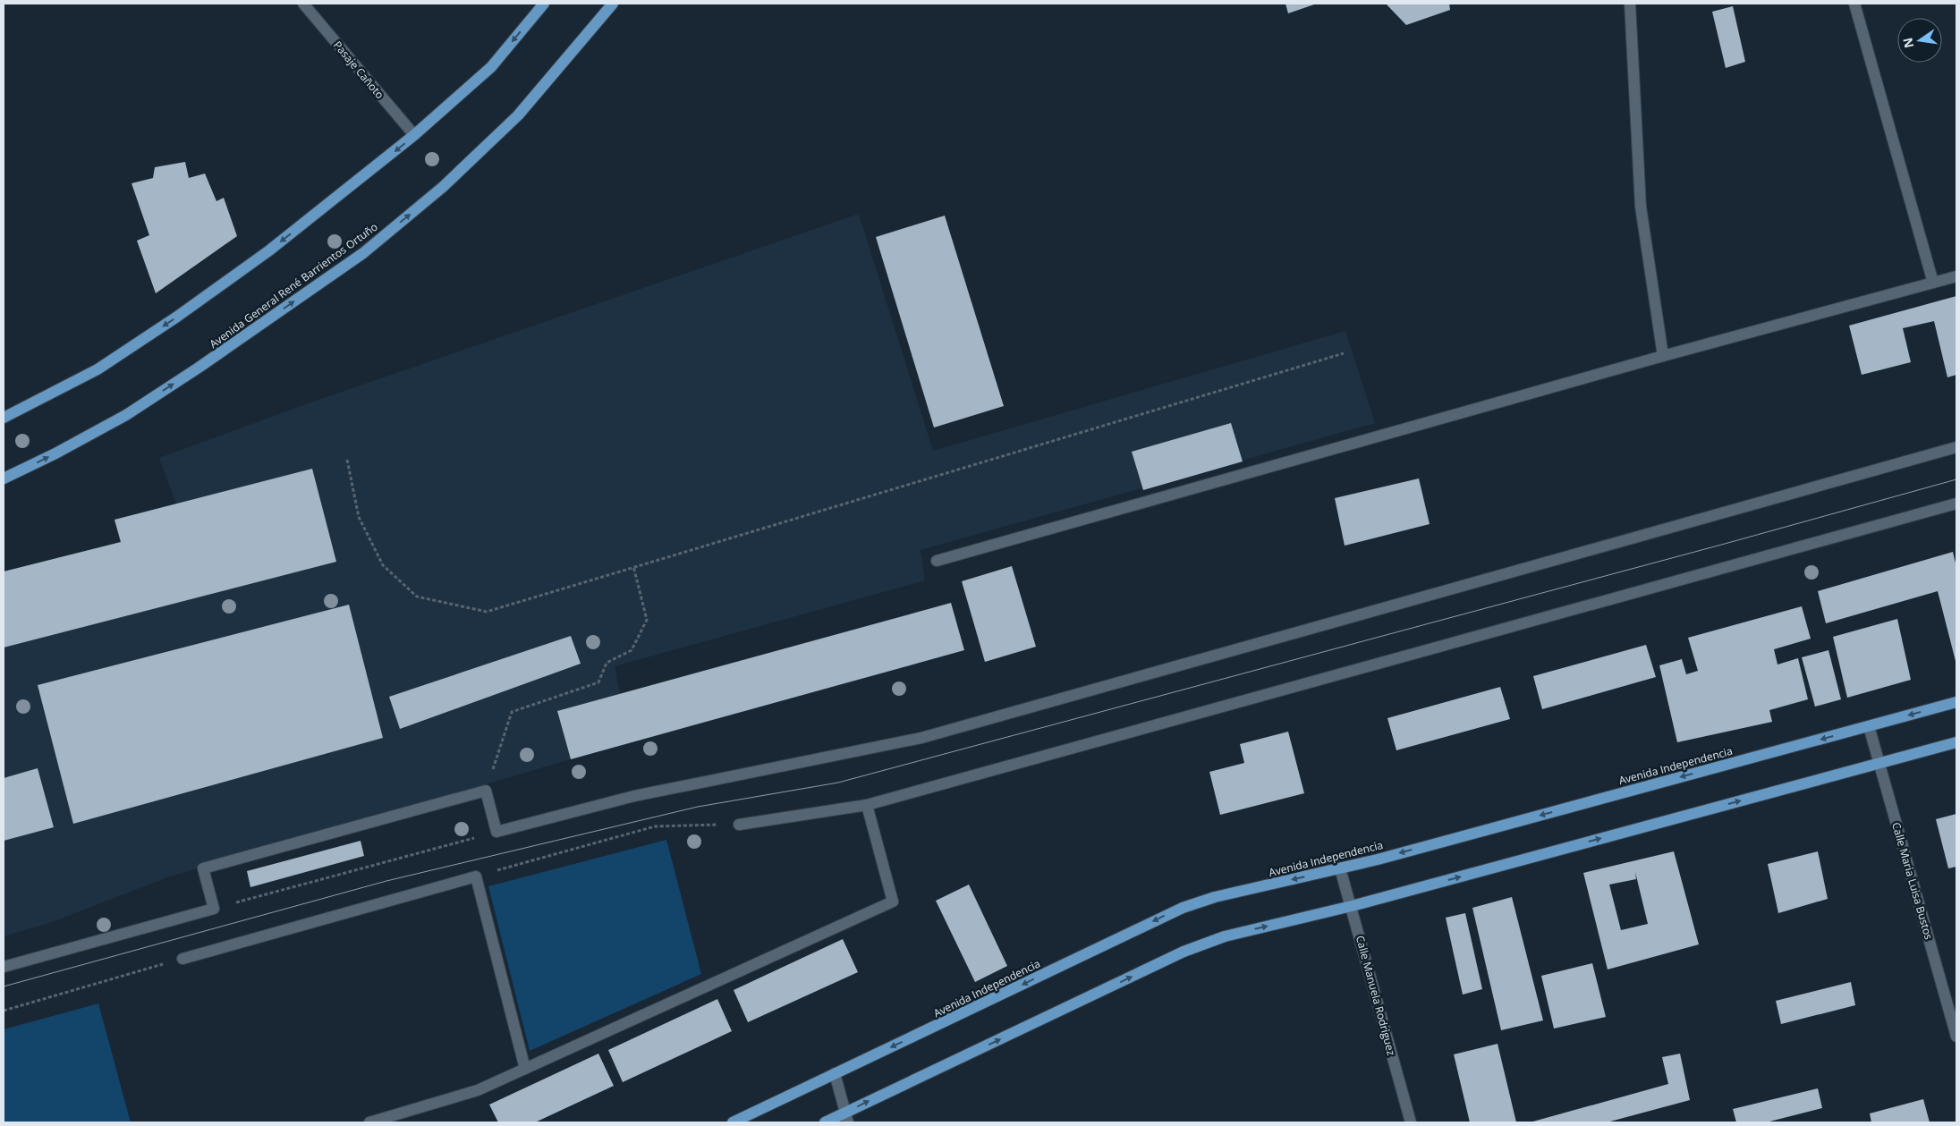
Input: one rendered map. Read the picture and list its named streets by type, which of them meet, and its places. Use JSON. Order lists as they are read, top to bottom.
{
  "streets": {
    "main road": ["Avenida General René Barrientos Ortuño", "Avenida Independencia"],
    "street": ["Pasaje Cañoto", "Calle Maria Luisa Bustos", "Calle Manuela Rodriguez"]
  },
  "crossings": [
    ["Avenida Independencia", "Calle Maria Luisa Bustos"],
    ["Avenida Independencia", "Calle Manuela Rodriguez"]
  ],
  "north": "left"
}
